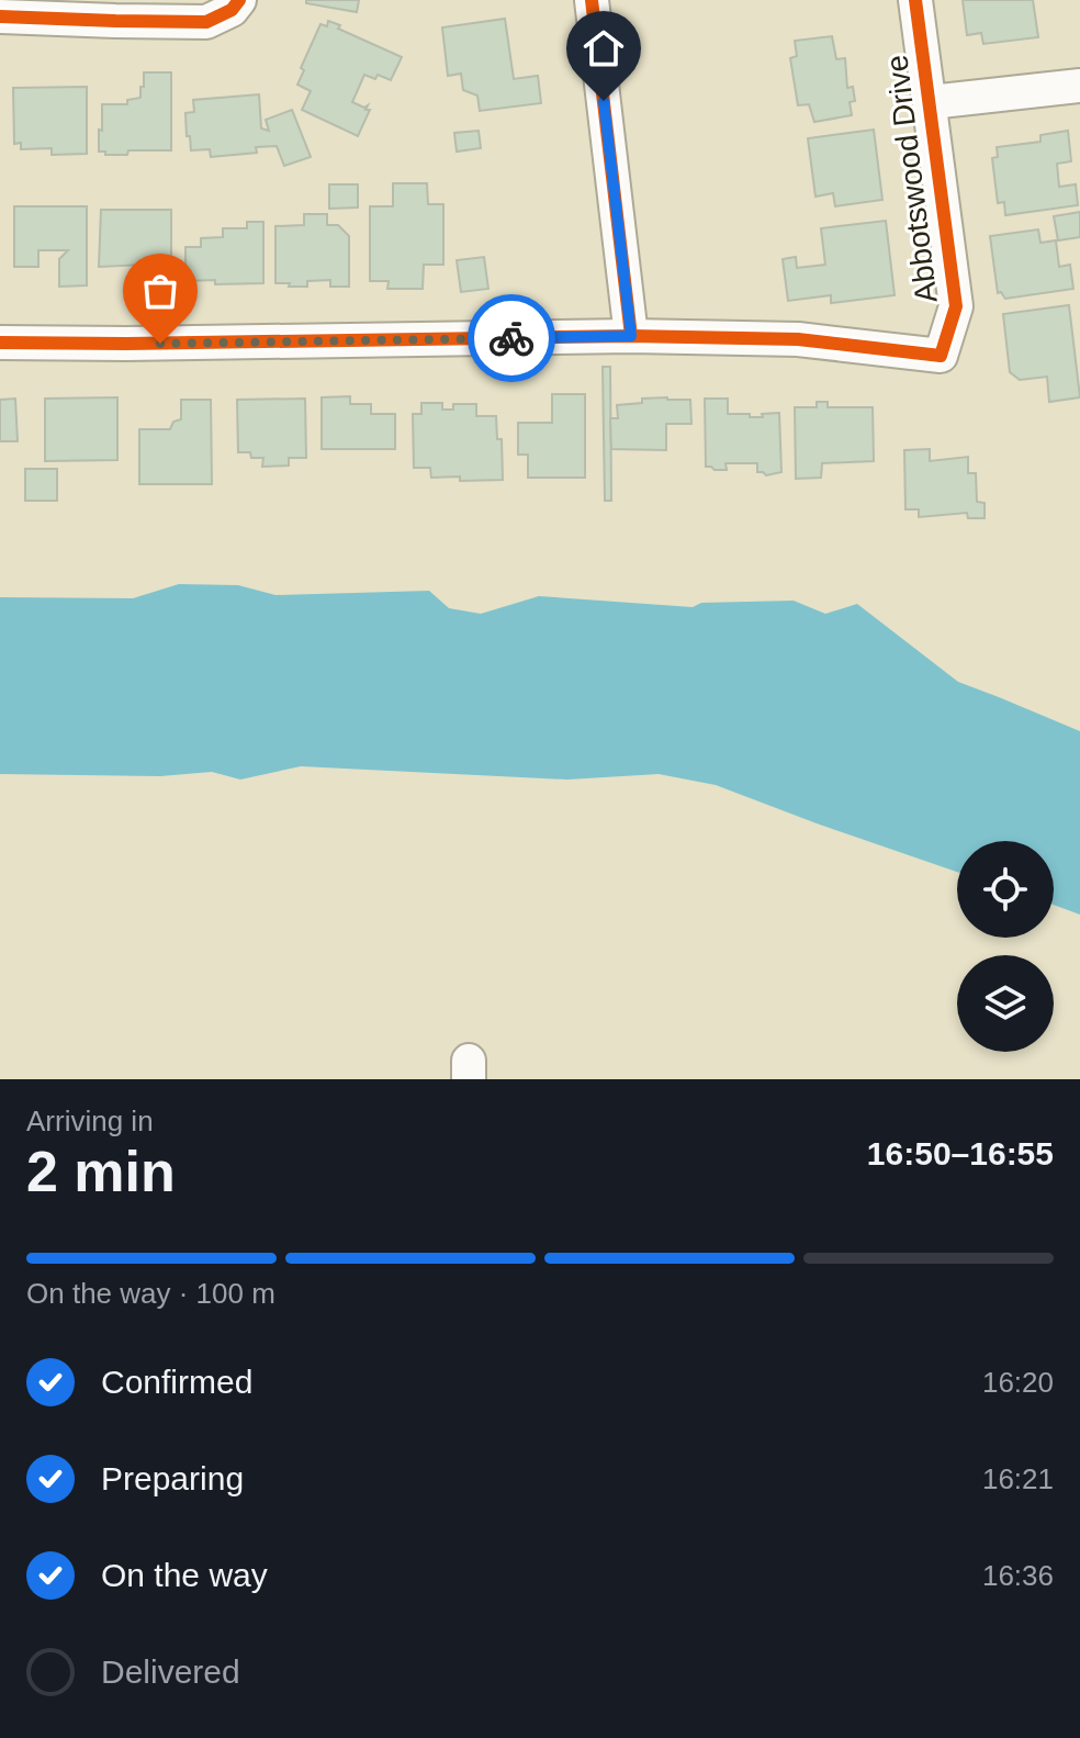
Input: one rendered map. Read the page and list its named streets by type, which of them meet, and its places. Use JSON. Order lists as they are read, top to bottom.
{
  "streets": {
    "street": ["Abbotswood Drive"]
  },
  "page": {
    "heading": ["2 min", "Arriving in", "16:50–16:55"],
    "bar": "On the way · 100 m",
    "list": [
      ["Confirmed", "16:20"],
      ["Preparing", "16:21"],
      ["On the way", "16:36"],
      "Delivered"
    ]
  }
}
